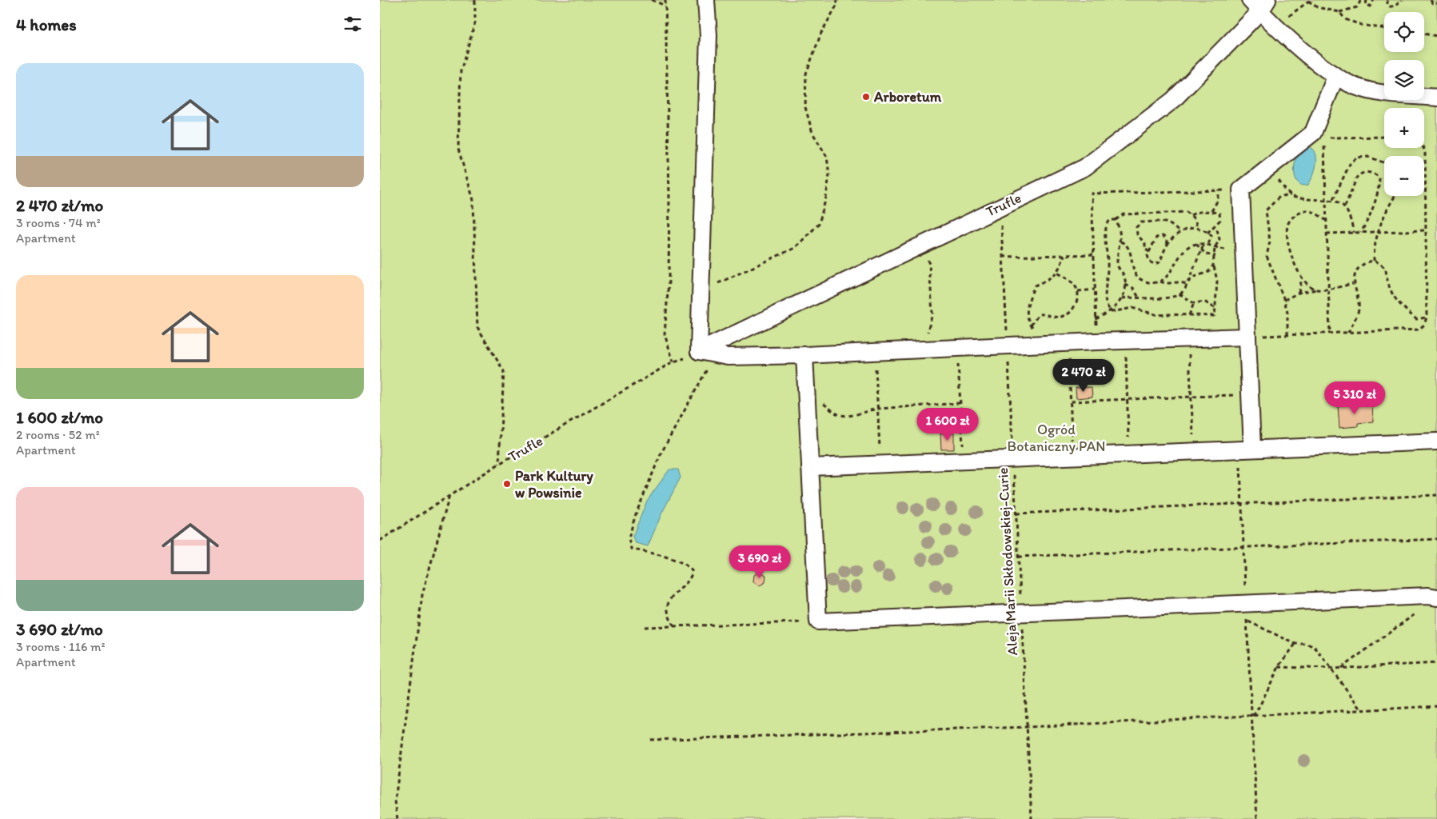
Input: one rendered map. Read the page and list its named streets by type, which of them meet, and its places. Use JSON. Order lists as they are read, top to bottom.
{
  "streets": {
    "street": ["Trufle"],
    "path": ["Aleja Marii Skłodowskiej-Curie"]
  },
  "crossings": [
    ["Trufle", "Aleja Marii Skłodowskiej-Curie"]
  ],
  "parks": ["Ogród Botaniczny PAN"],
  "places": ["Arboretum", "Park Kultury w Powsinie"],
  "page": {
    "heading": "4 homes",
    "map_buttons": ["+", "−"],
    "list": [
      {
        "name": "2 470 zł/mo",
        "note": "3 rooms · 74 m² · Apartment"
      },
      {
        "name": "1 600 zł/mo",
        "note": "2 rooms · 52 m² · Apartment"
      },
      {
        "name": "3 690 zł/mo",
        "note": "3 rooms · 116 m² · Apartment"
      }
    ],
    "price": [
      "2 470 zł",
      "5 310 zł",
      "1 600 zł",
      "3 690 zł"
    ]
  }
}
